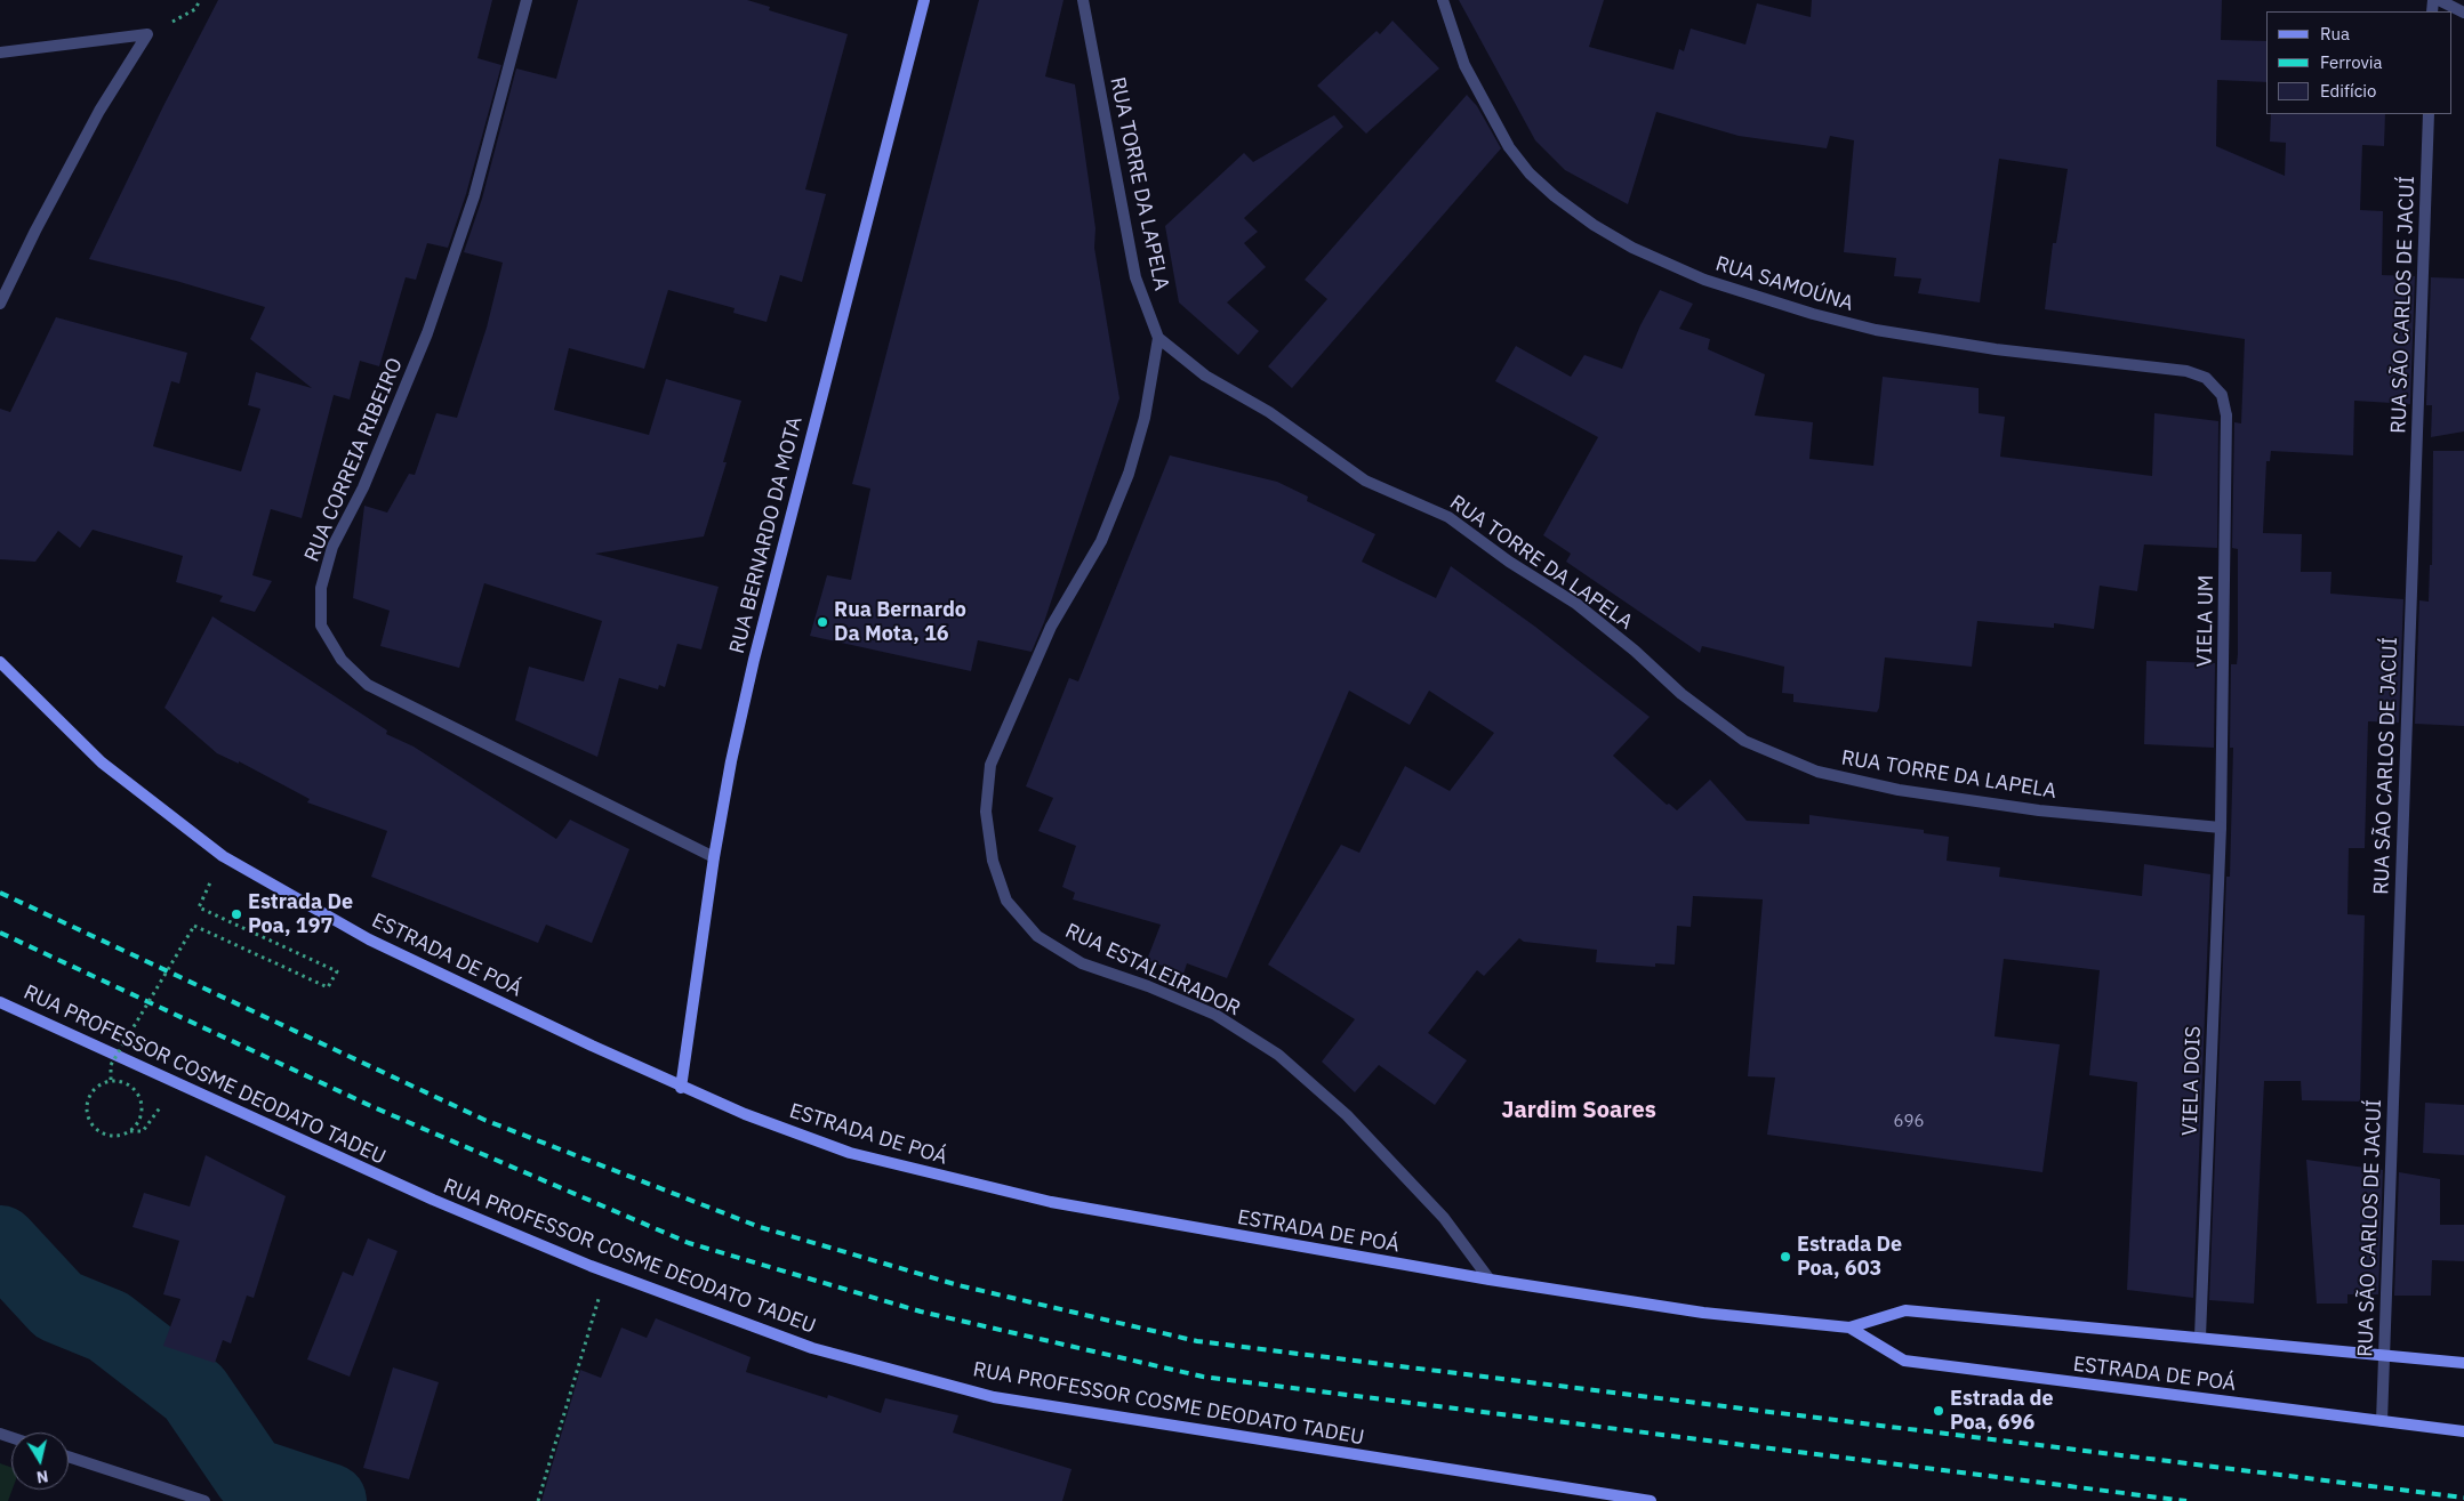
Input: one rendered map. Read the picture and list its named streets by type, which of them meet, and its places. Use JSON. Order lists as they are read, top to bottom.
{
  "streets": {
    "main road": ["RUA BERNARDO DA MOTA", "ESTRADA DE POÁ", "RUA PROFESSOR COSME DEODATO TADEU"],
    "street": [
      "RUA TORRE DA LAPELA",
      "RUA SAMOÚNA",
      "RUA SÃO CARLOS DE JACUÍ",
      "RUA CORREIA RIBEIRO",
      "VIELA UM",
      "RUA ESTALEIRADOR",
      "VIELA DOIS"
    ]
  },
  "crossings": [
    ["RUA TORRE DA LAPELA", "VIELA UM"],
    ["RUA TORRE DA LAPELA", "RUA ESTALEIRADOR"],
    ["RUA TORRE DA LAPELA", "VIELA DOIS"],
    ["RUA SAMOÚNA", "VIELA UM"],
    ["RUA SÃO CARLOS DE JACUÍ", "ESTRADA DE POÁ"],
    ["RUA CORREIA RIBEIRO", "RUA BERNARDO DA MOTA"],
    ["RUA BERNARDO DA MOTA", "ESTRADA DE POÁ"],
    ["VIELA UM", "VIELA DOIS"],
    ["ESTRADA DE POÁ", "RUA ESTALEIRADOR"],
    ["ESTRADA DE POÁ", "VIELA DOIS"]
  ],
  "districts": ["Jardim Soares"],
  "places": [
    "Rua Bernardo Da Mota, 16",
    "Estrada De Poa, 197",
    "Estrada De Poa, 603",
    "Estrada de Poa, 696"
  ],
  "house_numbers": ["696"],
  "legend": ["Rua", "Ferrovia", "Edifício"],
  "north": "bottom"
}
